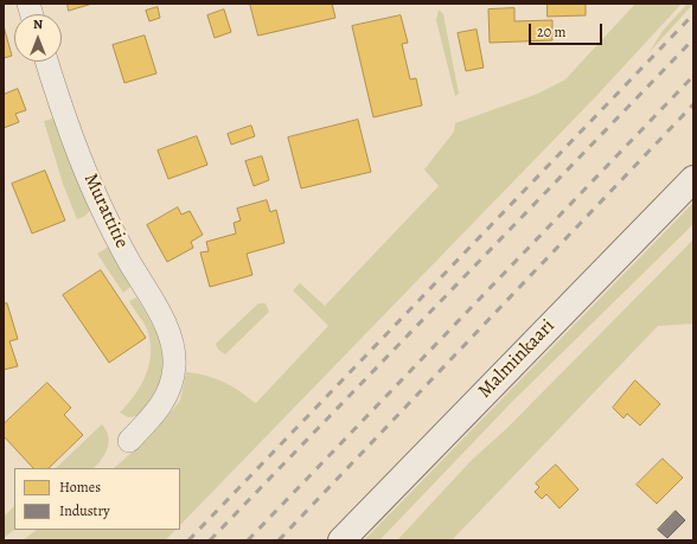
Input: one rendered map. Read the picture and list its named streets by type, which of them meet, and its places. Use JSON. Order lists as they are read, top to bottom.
{
  "streets": {
    "main road": ["Malminkaari"],
    "street": ["Murattitie"]
  },
  "legend": ["Homes", "Industry"],
  "scale_bar": "20 m",
  "north": "top"
}
